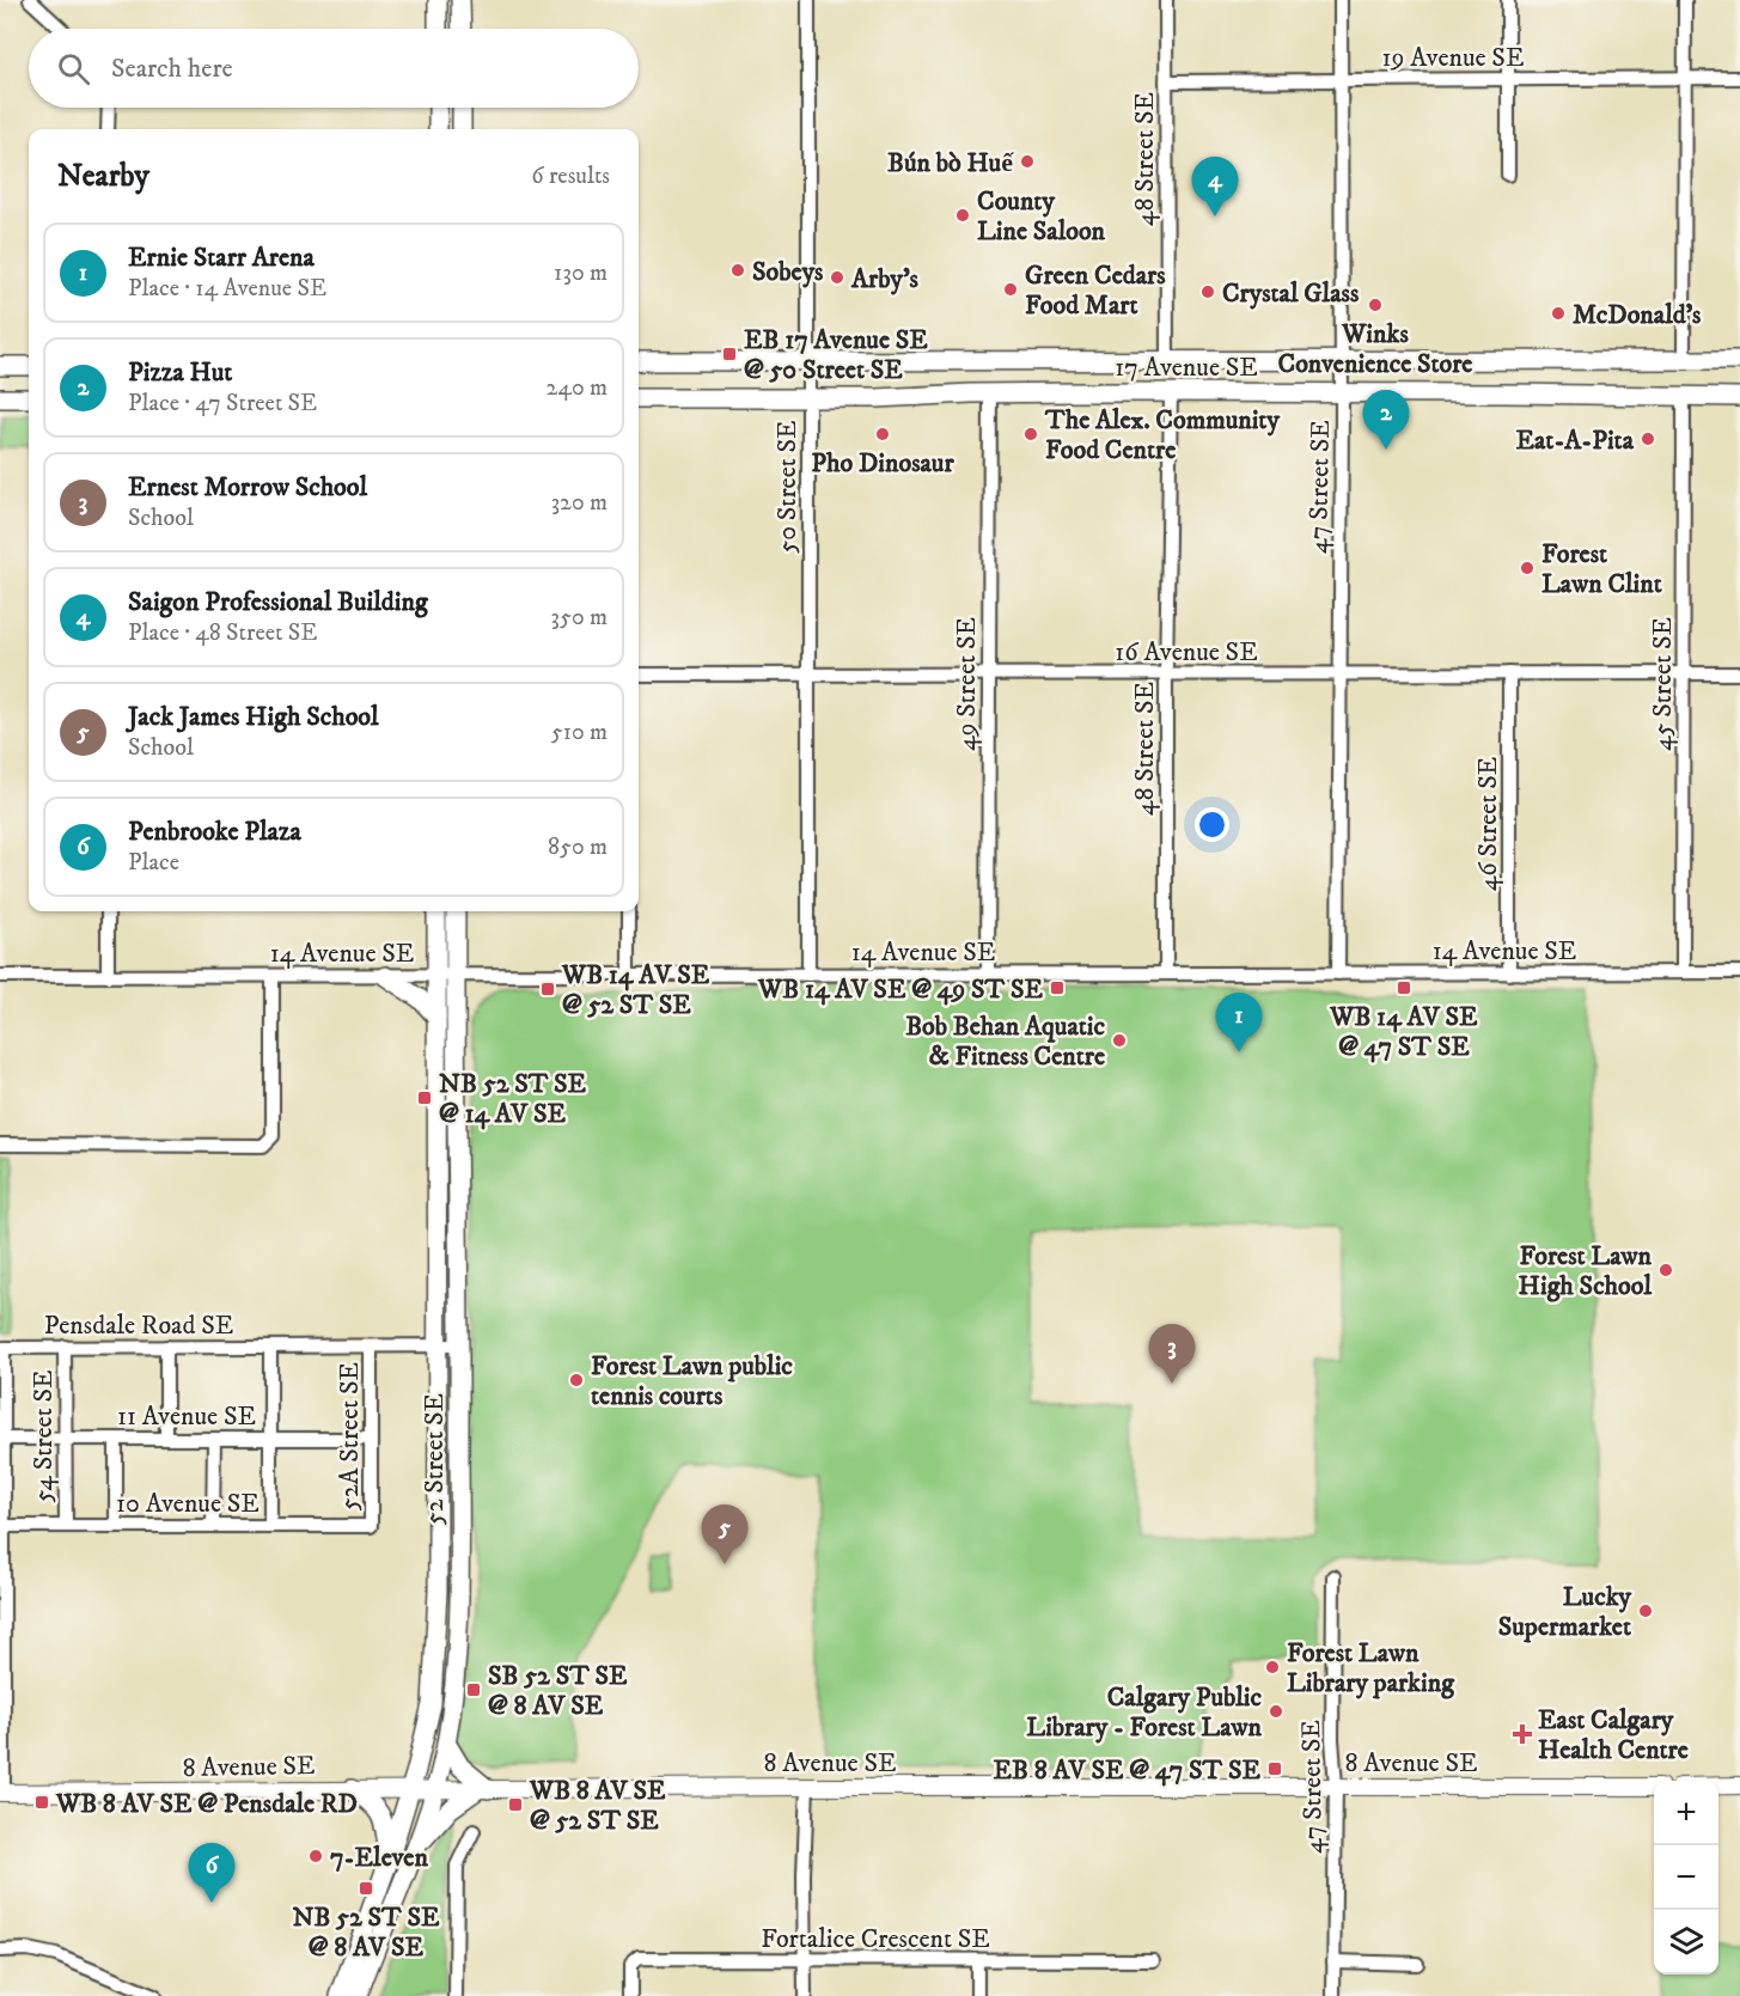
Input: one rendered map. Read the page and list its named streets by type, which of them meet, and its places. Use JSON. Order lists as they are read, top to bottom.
{
  "streets": {
    "main road": ["17 Avenue SE", "52 Street SE"],
    "street": [
      "19 Avenue SE",
      "48 Street SE",
      "50 Street SE",
      "47 Street SE",
      "16 Avenue SE",
      "49 Street SE",
      "45 Street SE",
      "46 Street SE",
      "14 Avenue SE",
      "Pensdale Road SE",
      "11 Avenue SE",
      "54 Street SE",
      "52A Street SE",
      "10 Avenue SE",
      "8 Avenue SE",
      "Fortalice Crescent SE"
    ]
  },
  "crossings": [
    ["19 Avenue SE", "48 Street SE"],
    ["19 Avenue SE", "47 Street SE"],
    ["48 Street SE", "17 Avenue SE"],
    ["48 Street SE", "16 Avenue SE"],
    ["48 Street SE", "14 Avenue SE"],
    ["17 Avenue SE", "50 Street SE"],
    ["17 Avenue SE", "47 Street SE"],
    ["17 Avenue SE", "49 Street SE"],
    ["17 Avenue SE", "45 Street SE"],
    ["50 Street SE", "16 Avenue SE"],
    ["50 Street SE", "14 Avenue SE"],
    ["47 Street SE", "16 Avenue SE"],
    ["47 Street SE", "14 Avenue SE"],
    ["47 Street SE", "8 Avenue SE"],
    ["16 Avenue SE", "49 Street SE"],
    ["16 Avenue SE", "45 Street SE"],
    ["16 Avenue SE", "46 Street SE"],
    ["49 Street SE", "14 Avenue SE"],
    ["45 Street SE", "14 Avenue SE"],
    ["46 Street SE", "14 Avenue SE"],
    ["14 Avenue SE", "52 Street SE"],
    ["Pensdale Road SE", "11 Avenue SE"],
    ["Pensdale Road SE", "54 Street SE"],
    ["Pensdale Road SE", "52A Street SE"],
    ["Pensdale Road SE", "52 Street SE"],
    ["Pensdale Road SE", "10 Avenue SE"],
    ["Pensdale Road SE", "8 Avenue SE"],
    ["11 Avenue SE", "54 Street SE"],
    ["11 Avenue SE", "52A Street SE"],
    ["54 Street SE", "10 Avenue SE"],
    ["52A Street SE", "10 Avenue SE"],
    ["52 Street SE", "8 Avenue SE"]
  ],
  "places": {
    "other": [
      "Bún bò Huế",
      "County Line Saloon",
      "Sobeys",
      "Arby's",
      "Green Cedars Food Mart",
      "Crystal Glass",
      "Winks Convenience Store",
      "McDonald's",
      "Pho Dinosaur",
      "The Alex. Community Food Centre",
      "Eat-A-Pita",
      "Forest Lawn Clint",
      "Bob Behan Aquatic & Fitness Centre",
      "Forest Lawn High School",
      "Forest Lawn public tennis courts",
      "Lucky Supermarket",
      "Forest Lawn Library parking",
      "Calgary Public Library - Forest Lawn",
      "7-Eleven"
    ],
    "transit": [
      "EB 17 Avenue SE @ 50 Street SE",
      "WB 14 AV SE @ 49 ST SE",
      "WB 14 AV SE @ 47 ST SE",
      "WB 14 AV SE @ 52 ST SE",
      "NB 52 ST SE @ 14 AV SE",
      "SB 52 ST SE @ 8 AV SE",
      "EB 8 AV SE @ 47 ST SE",
      "WB 8 AV SE @ Pensdale RD",
      "WB 8 AV SE @ 52 ST SE",
      "NB 52 ST SE @ 8 AV SE"
    ],
    "health": ["East Calgary Health Centre"]
  },
  "page": {
    "search": "Search here",
    "heading": ["Nearby", "6 results"],
    "pins": [
      "4",
      "2",
      "1",
      "3",
      "5",
      "6"
    ],
    "list": [
      {
        "mark": "1",
        "name": "Ernie Starr Arena",
        "note": "Place · 14 Avenue SE",
        "value": "130 m"
      },
      {
        "mark": "2",
        "name": "Pizza Hut",
        "note": "Place · 47 Street SE",
        "value": "240 m"
      },
      {
        "mark": "3",
        "name": "Ernest Morrow School",
        "note": "School",
        "value": "320 m"
      },
      {
        "mark": "4",
        "name": "Saigon Professional Building",
        "note": "Place · 48 Street SE",
        "value": "350 m"
      },
      {
        "mark": "5",
        "name": "Jack James High School",
        "note": "School",
        "value": "510 m"
      },
      {
        "mark": "6",
        "name": "Penbrooke Plaza",
        "note": "Place",
        "value": "850 m"
      }
    ],
    "map_buttons": ["+", "−"]
  }
}
